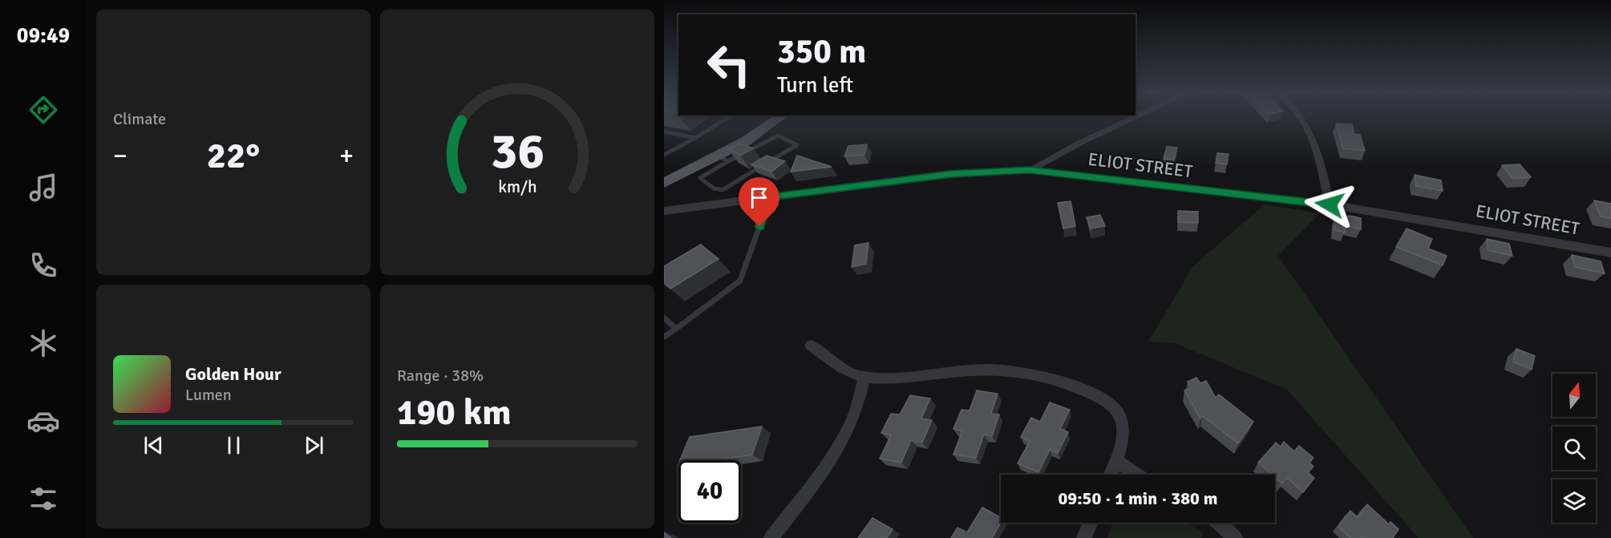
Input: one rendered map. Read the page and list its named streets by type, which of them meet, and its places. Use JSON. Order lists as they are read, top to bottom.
{
  "streets": {
    "street": ["ELIOT STREET"]
  },
  "north": "top",
  "page": {
    "tabs": "09:49",
    "tile": [
      "Climate",
      ["Range · 38%", "190 km"]
    ],
    "turn": ["350 m", "Turn left"],
    "heat": ["−", "22°", "+"],
    "song": ["Golden Hour", "Lumen"],
    "limit": "40",
    "trip": "09:50 · 1 min · 380 m",
    "gauge": ["36", "km/h"]
  }
}
